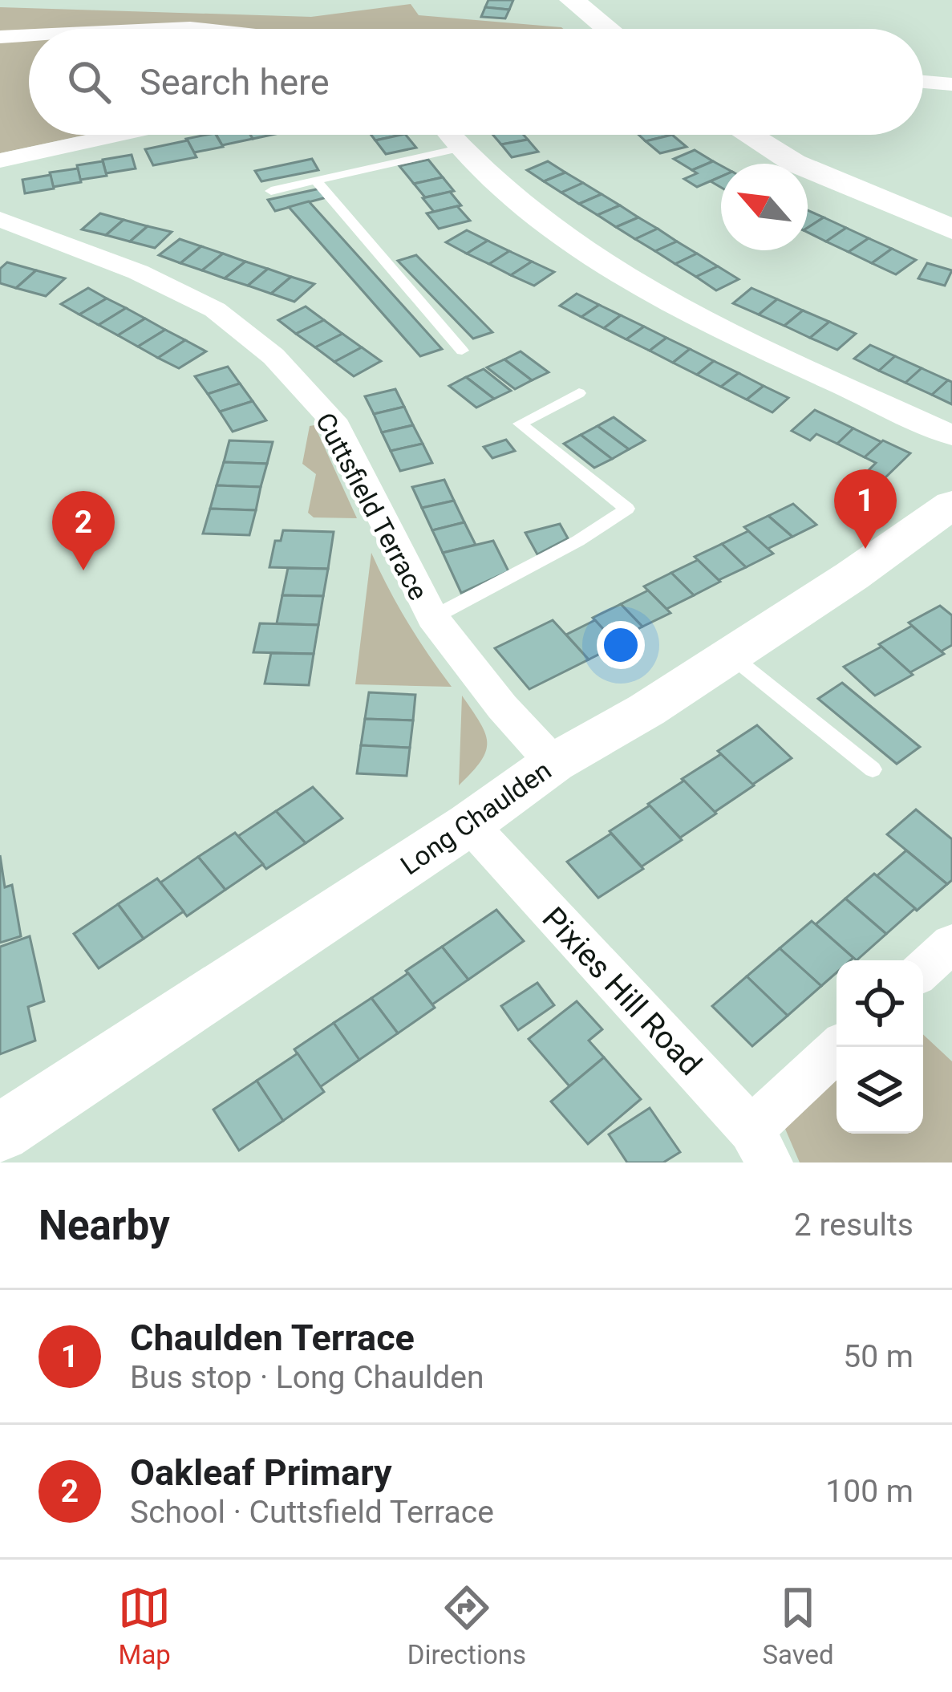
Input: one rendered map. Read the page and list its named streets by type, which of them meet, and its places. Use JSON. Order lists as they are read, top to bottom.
{
  "streets": {
    "street": ["Cuttsfield Terrace", "Long Chaulden", "Pixies Hill Road"]
  },
  "crossings": [
    ["Cuttsfield Terrace", "Long Chaulden"],
    ["Long Chaulden", "Pixies Hill Road"]
  ],
  "north": "top left",
  "page": {
    "search": "Search here",
    "pins": ["1", "2"],
    "heading": ["Nearby", "2 results"],
    "list": [
      {
        "mark": "1",
        "name": "Chaulden Terrace",
        "note": "Bus stop · Long Chaulden",
        "value": "50 m"
      },
      {
        "mark": "2",
        "name": "Oakleaf Primary",
        "note": "School · Cuttsfield Terrace",
        "value": "100 m"
      }
    ],
    "nav": ["Map", "Directions", "Saved"]
  }
}
